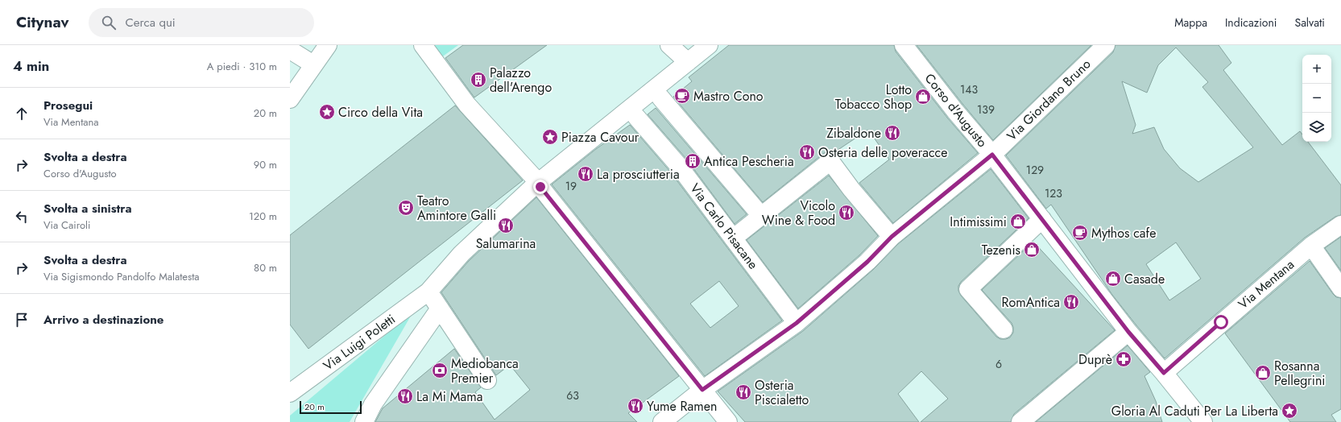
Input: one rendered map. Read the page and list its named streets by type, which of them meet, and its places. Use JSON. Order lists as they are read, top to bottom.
{
  "streets": {
    "street": [
      "Via Giordano Bruno",
      "Corso d'Augusto",
      "Via Carlo Pisacane",
      "Via Mentana",
      "Via Luigi Poletti"
    ]
  },
  "crossings": [
    ["Via Giordano Bruno", "Corso d'Augusto"],
    ["Via Giordano Bruno", "Via Carlo Pisacane"],
    ["Corso d'Augusto", "Via Mentana"]
  ],
  "places": {
    "building": ["Palazzo dell'Arengo", "Antica Pescheria"],
    "cafe": ["Mastro Cono", "Mythos cafe"],
    "shop": [
      "Lotto Tobacco Shop",
      "Intimissimi",
      "Tezenis",
      "Casade",
      "Rosanna Pellegrini"
    ],
    "place": ["Circo della Vita", "Piazza Cavour", "Gloria Al Caduti Per La Liberta"],
    "restaurant": [
      "Zibaldone",
      "Osteria delle poveracce",
      "La prosciutteria",
      "Vicolo Wine & Food",
      "Salumarina",
      "RomAntica",
      "Osteria Piscialetto",
      "La Mi Mama",
      "Yume Ramen"
    ],
    "theatre": ["Teatro Amintore Galli"],
    "pharmacy": ["Duprè"],
    "bank": ["Mediobanca Premier"]
  },
  "house_numbers": [
    "143",
    "139",
    "129",
    "19",
    "123",
    "6",
    "63"
  ],
  "scale_bar": "20 m",
  "page": {
    "header": "Citynav",
    "search": "Cerca qui",
    "nav": ["Mappa", "Indicazioni", "Salvati"],
    "heading": ["4 min", "A piedi · 310 m"],
    "map_buttons": ["+", "−"],
    "list": [
      ["Prosegui", "Via Mentana", "20 m"],
      ["Svolta a destra", "Corso d'Augusto", "90 m"],
      ["Svolta a sinistra", "Via Cairoli", "120 m"],
      ["Svolta a destra", "Via Sigismondo Pandolfo Malatesta", "80 m"],
      "Arrivo a destinazione"
    ],
    "scale": "20 m"
  }
}
